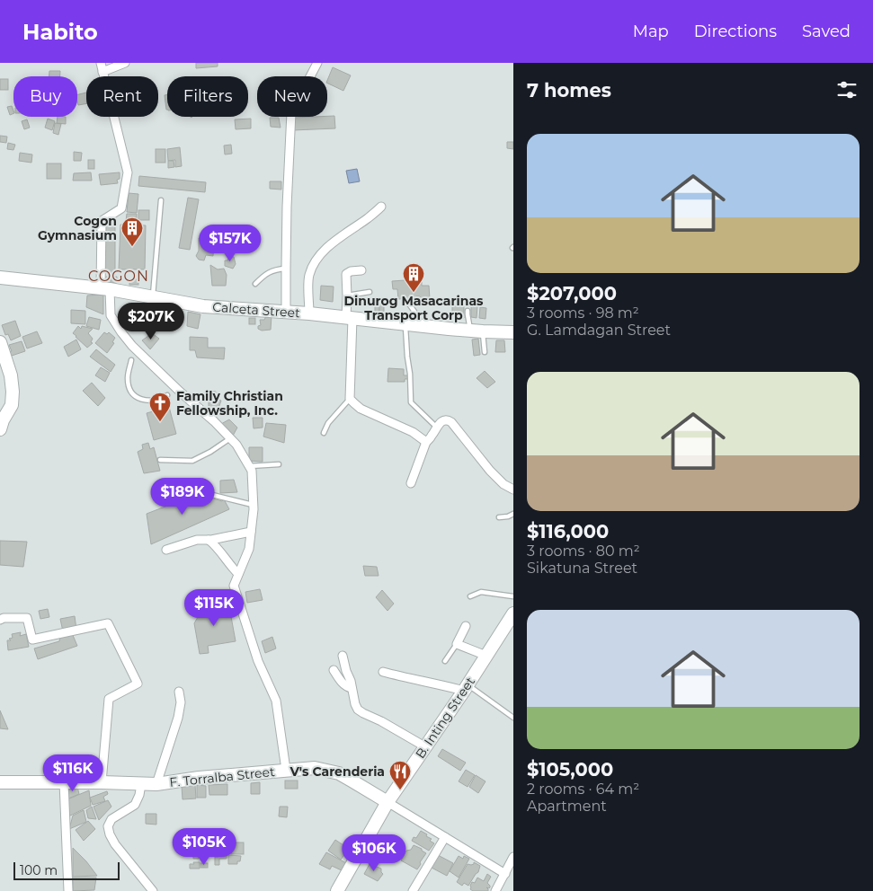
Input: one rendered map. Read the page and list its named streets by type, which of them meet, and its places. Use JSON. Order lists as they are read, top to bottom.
{
  "streets": {
    "street": ["Calceta Street", "B. Inting Street", "F. Torralba Street"]
  },
  "crossings": [
    ["B. Inting Street", "F. Torralba Street"]
  ],
  "districts": ["COGON"],
  "places": {
    "building": ["Cogon Gymnasium", "Dinurog Masacarinas Transport Corp"],
    "church": ["Family Christian Fellowship, Inc."],
    "restaurant": ["V's Carenderia"]
  },
  "scale_bar": "100 m",
  "page": {
    "header": "Habito",
    "nav": ["Map", "Directions", "Saved"],
    "heading": "7 homes",
    "chip": [
      "Buy",
      "Rent",
      "Filters",
      "New"
    ],
    "list": [
      {
        "name": "$207,000",
        "note": "3 rooms · 98 m² · G. Lamdagan Street"
      },
      {
        "name": "$116,000",
        "note": "3 rooms · 80 m² · Sikatuna Street"
      },
      {
        "name": "$105,000",
        "note": "2 rooms · 64 m² · Apartment"
      }
    ],
    "price": [
      "$157K",
      "$207K",
      "$189K",
      "$115K",
      "$116K",
      "$105K",
      "$106K"
    ],
    "scale": "100 m"
  }
}
